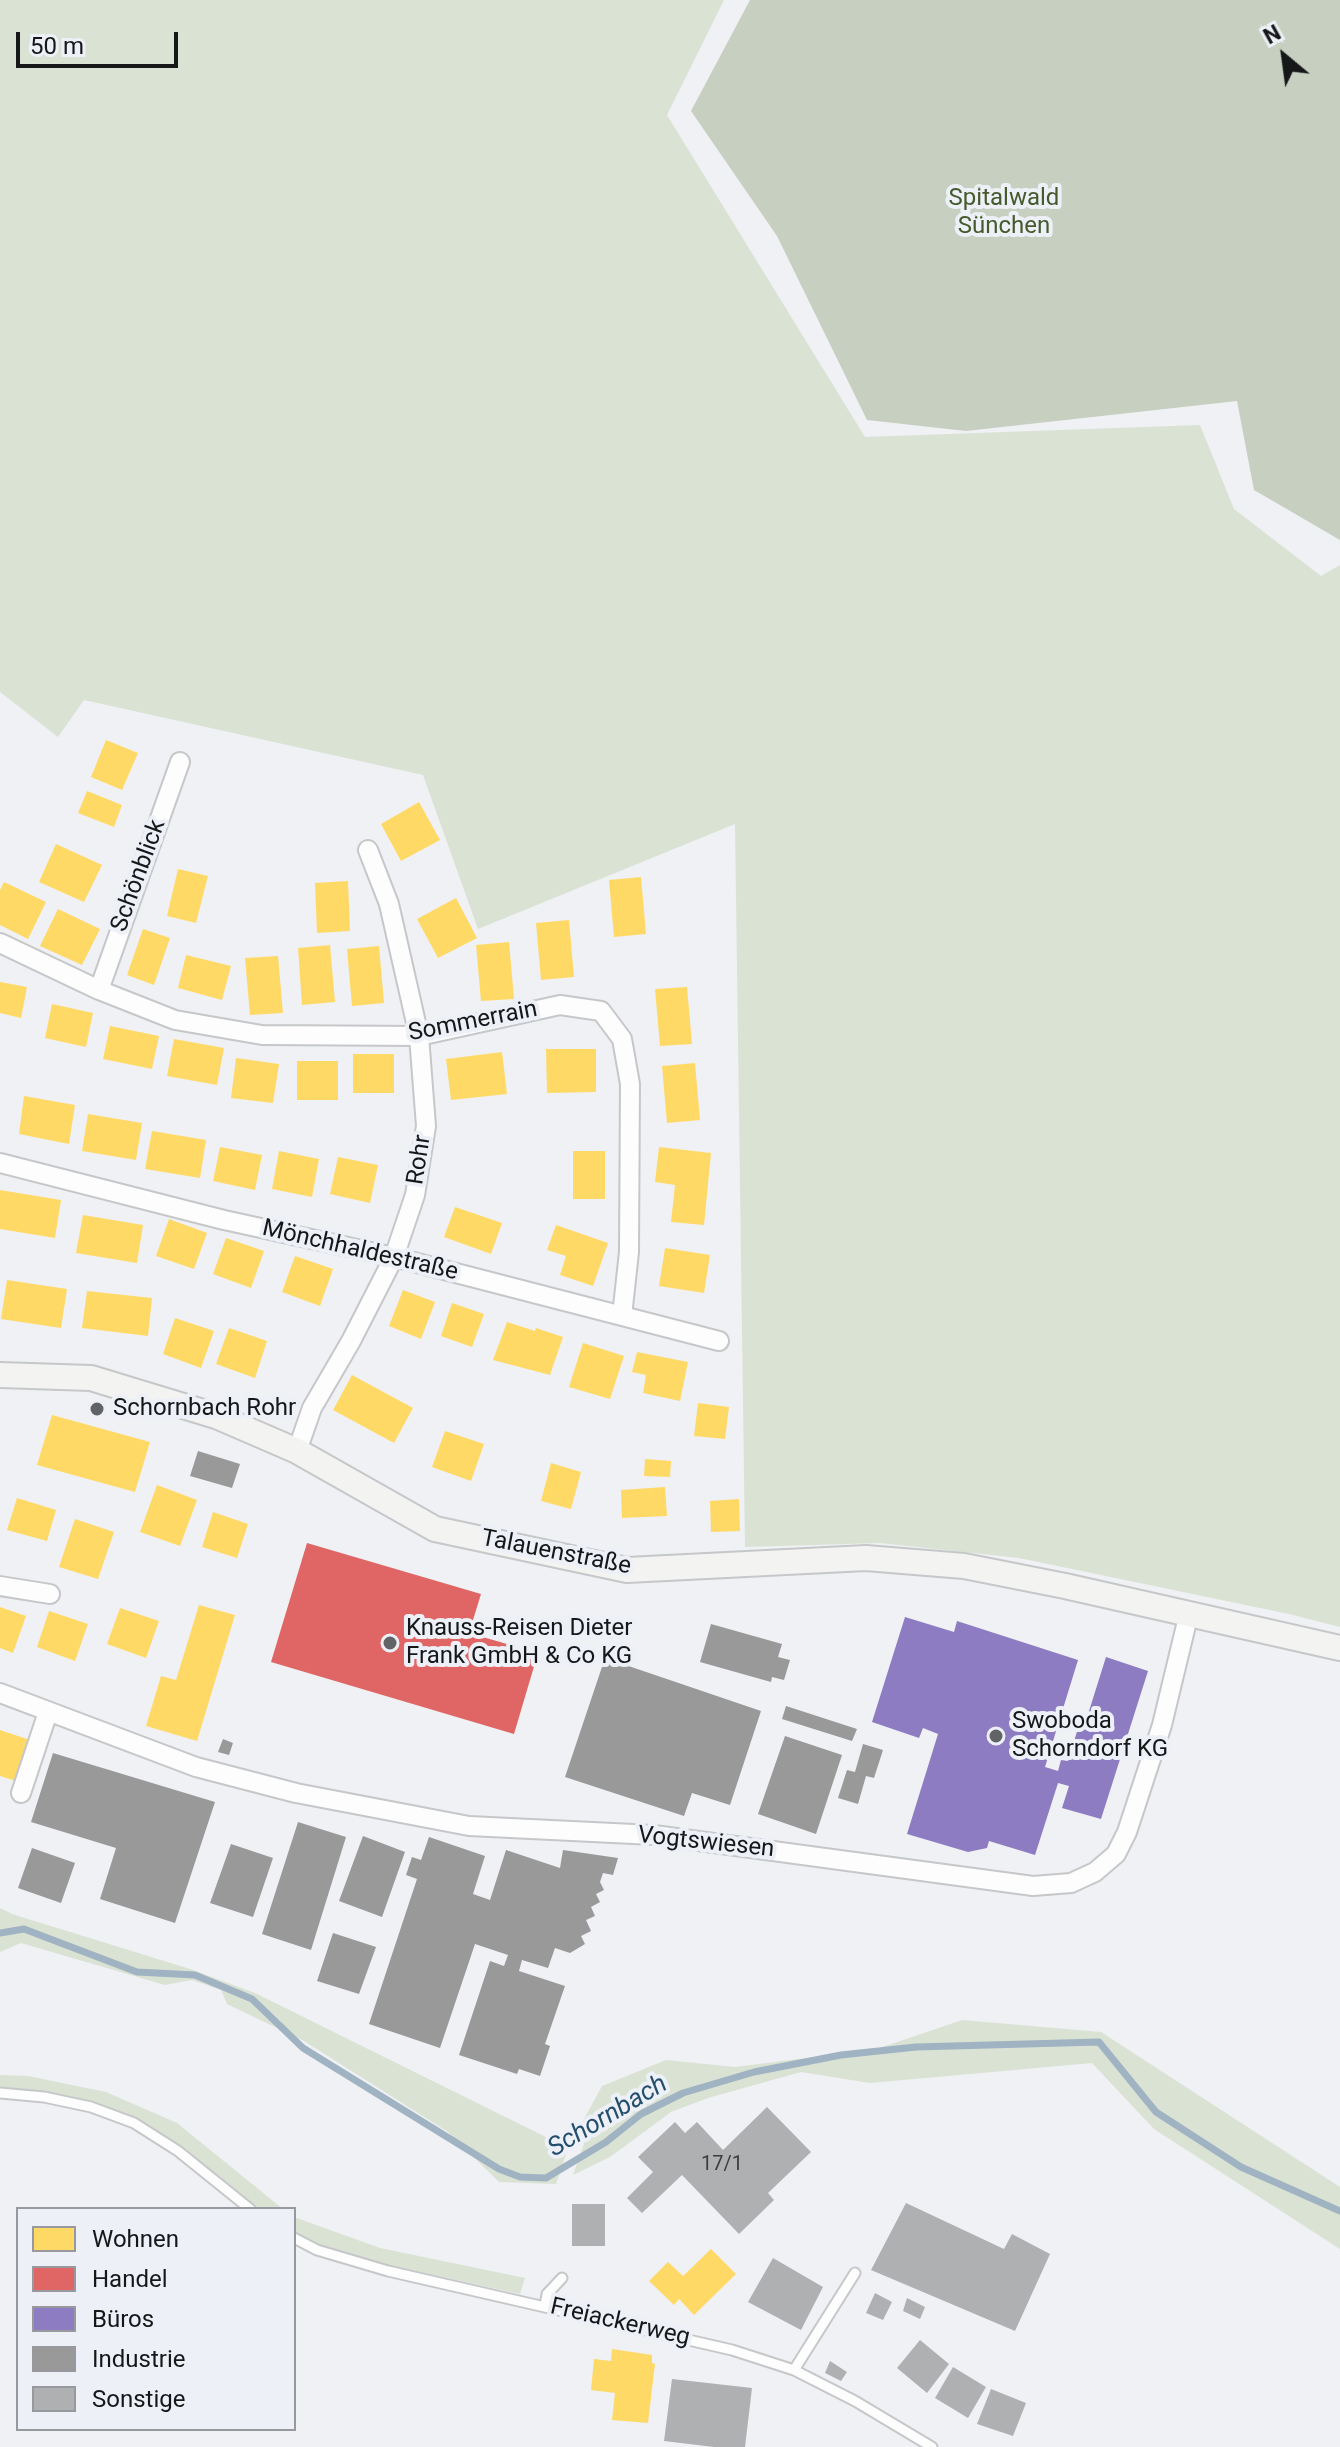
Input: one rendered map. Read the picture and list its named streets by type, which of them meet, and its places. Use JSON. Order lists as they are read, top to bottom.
{
  "streets": {
    "street": [
      "Schönblick",
      "Sommerrain",
      "Rohr",
      "Mönchhaldestraße",
      "Talauenstraße",
      "Vogtswiesen"
    ],
    "lane": ["Freiackerweg"]
  },
  "crossings": [
    ["Schönblick", "Sommerrain"],
    ["Sommerrain", "Rohr"],
    ["Sommerrain", "Mönchhaldestraße"],
    ["Rohr", "Mönchhaldestraße"],
    ["Rohr", "Talauenstraße"],
    ["Talauenstraße", "Vogtswiesen"]
  ],
  "water": ["Schornbach"],
  "parks": ["Spitalwald Sünchen"],
  "places": ["Schornbach Rohr", "Knauss-Reisen Dieter Frank GmbH & Co KG", "Swoboda Schorndorf KG"],
  "house_numbers": ["17/1"],
  "legend": [
    "Wohnen",
    "Handel",
    "Büros",
    "Industrie",
    "Sonstige"
  ],
  "scale_bar": "50 m",
  "north": "top left"
}
